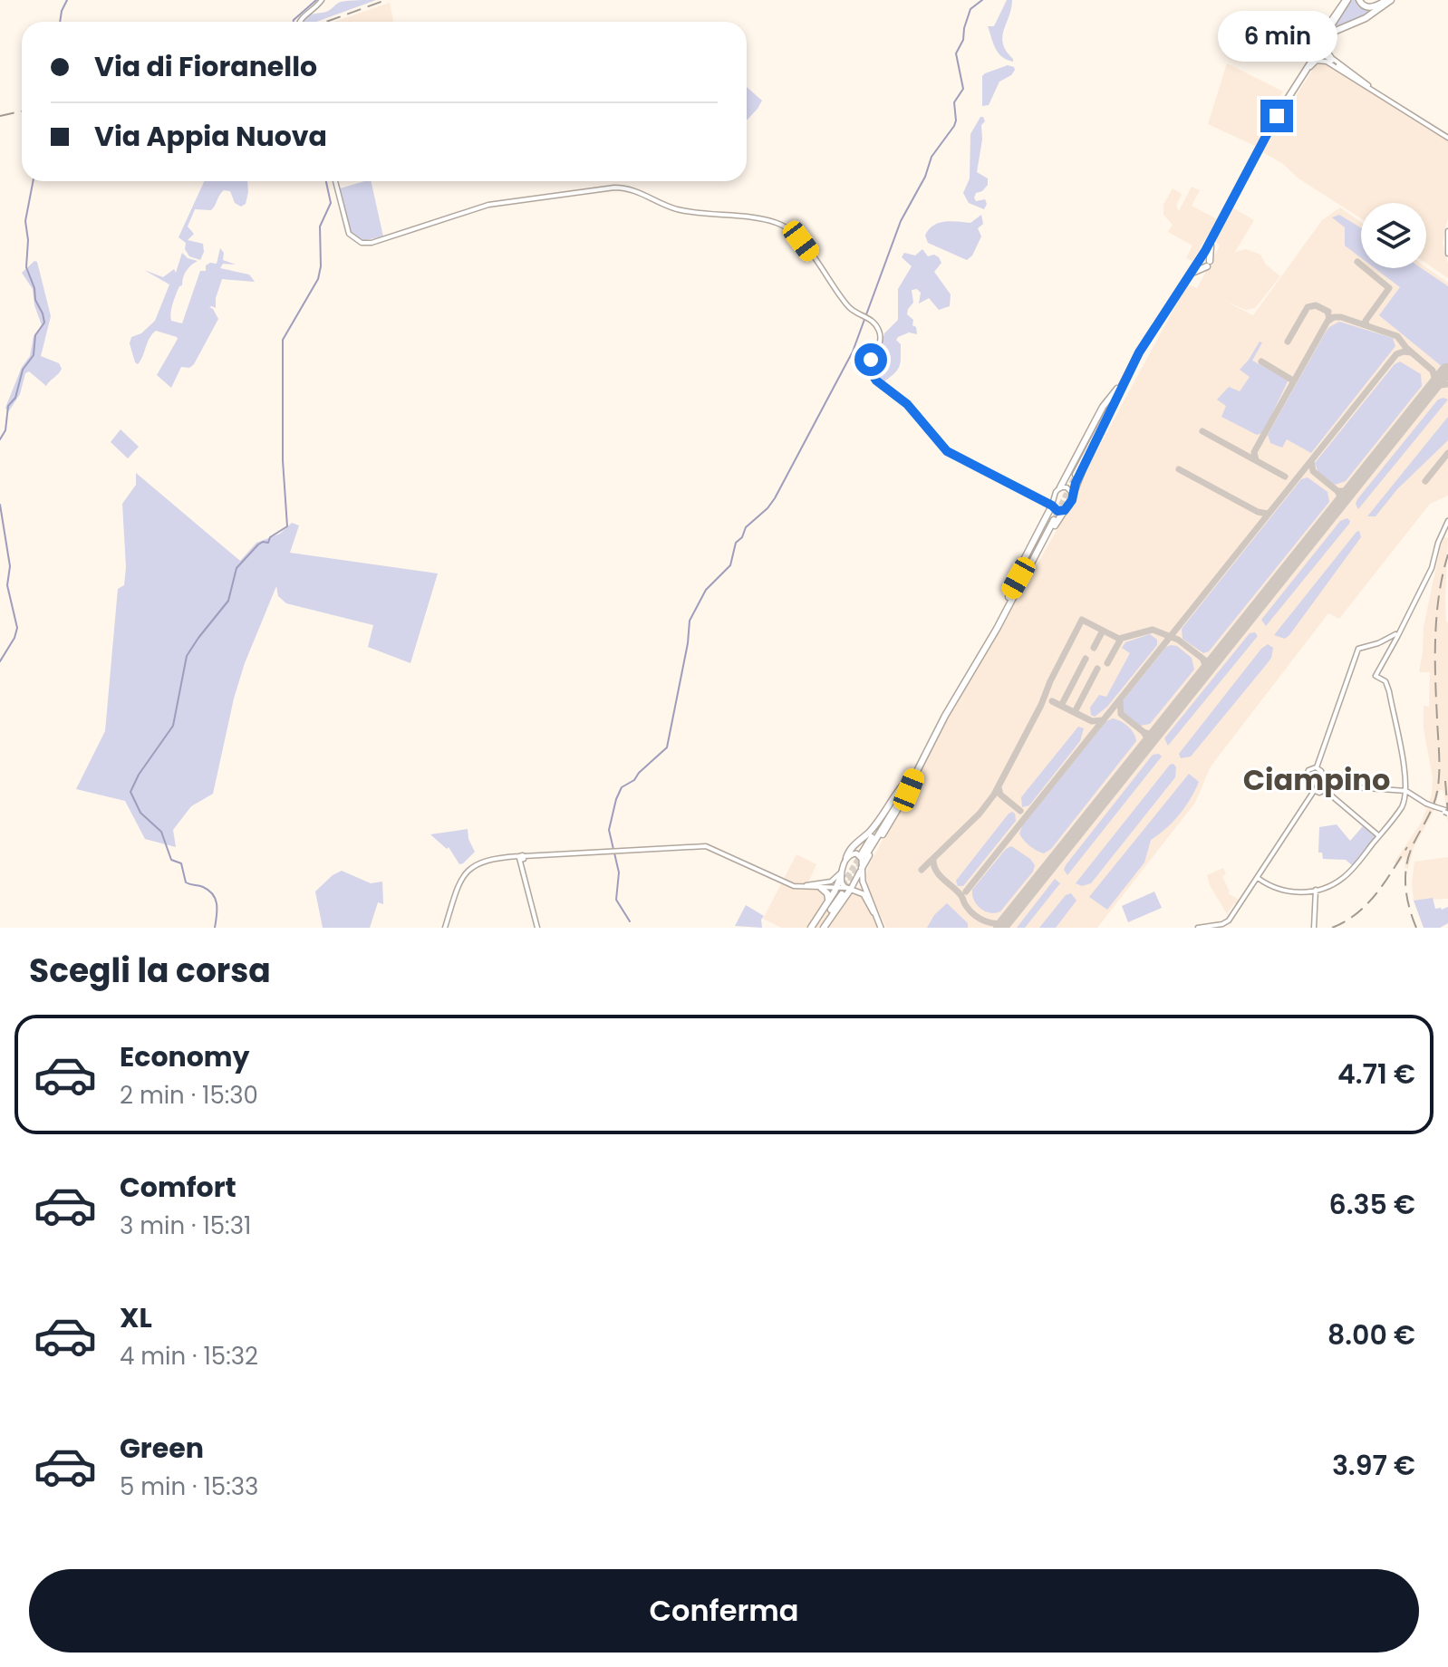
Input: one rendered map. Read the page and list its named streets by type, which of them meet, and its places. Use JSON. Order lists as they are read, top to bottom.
{
  "districts": ["Ciampino"],
  "page": {
    "bubble": "6 min",
    "banner": ["Via di Fioranello", "Via Appia Nuova"],
    "heading": "Scegli la corsa",
    "list": [
      {
        "name": "Economy",
        "note": "2 min · 15:30",
        "value": "4.71 €"
      },
      {
        "name": "Comfort",
        "note": "3 min · 15:31",
        "value": "6.35 €"
      },
      {
        "name": "XL",
        "note": "4 min · 15:32",
        "value": "8.00 €"
      },
      {
        "name": "Green",
        "note": "5 min · 15:33",
        "value": "3.97 €"
      }
    ],
    "buttons": "Conferma"
  }
}
